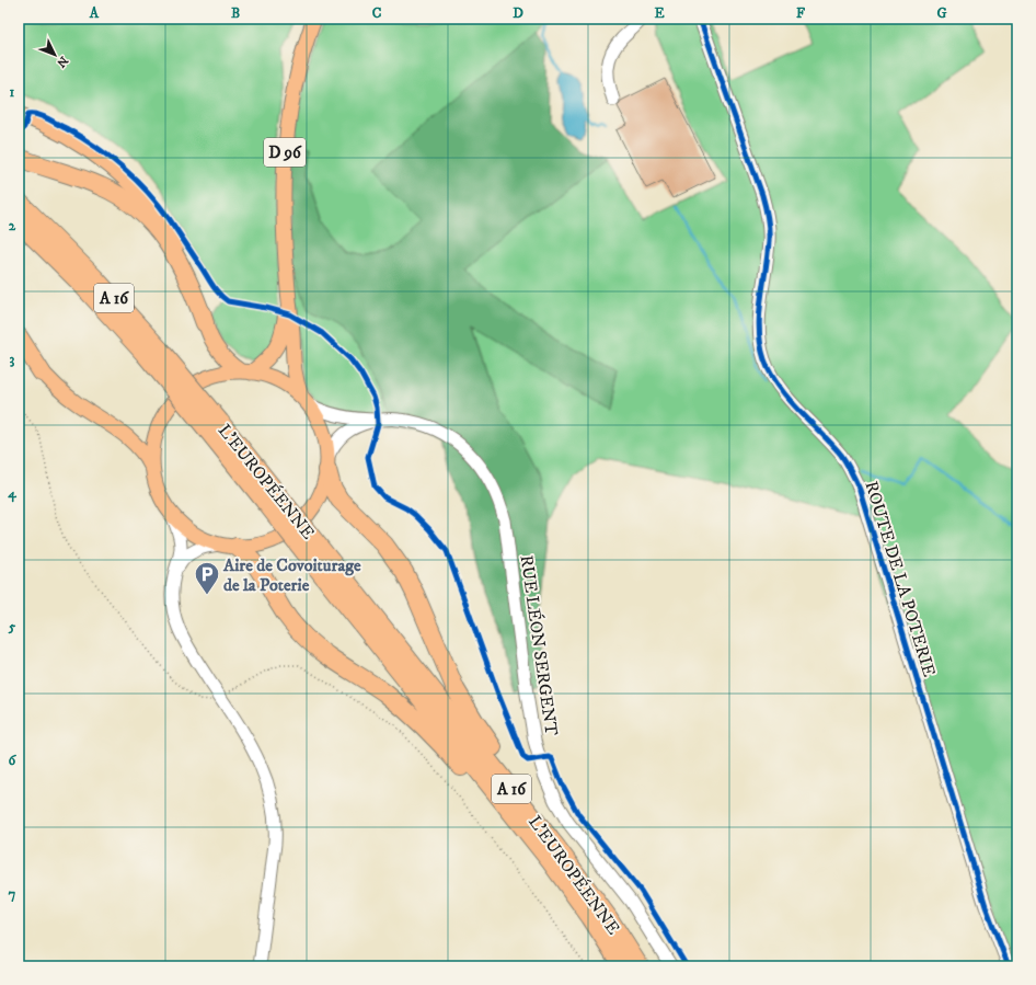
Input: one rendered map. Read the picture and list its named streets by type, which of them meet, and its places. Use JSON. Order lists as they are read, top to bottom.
{
  "streets": {
    "highway": ["A 16", "L'EUROPÉENNE"],
    "main road": ["D 96"],
    "street": ["ROUTE DE LA POTERIE", "RUE LÉON SERGENT"]
  },
  "places": {
    "parking": ["Aire de Covoiturage de la Poterie"]
  },
  "north": "bottom right",
  "grid": {
    "columns": [
      "A",
      "B",
      "C",
      "D",
      "E",
      "F",
      "G"
    ],
    "rows": [
      "1",
      "2",
      "3",
      "4",
      "5",
      "6",
      "7"
    ]
  }
}
